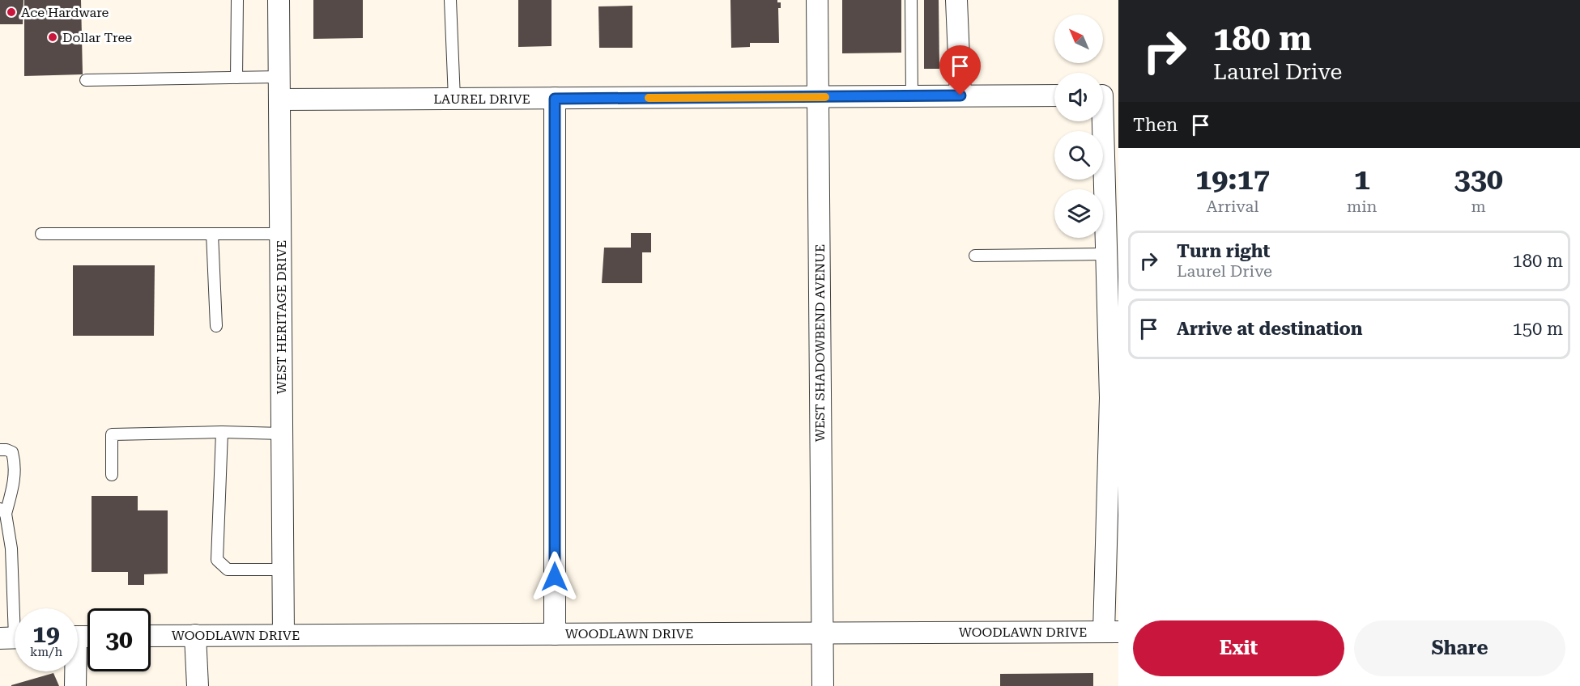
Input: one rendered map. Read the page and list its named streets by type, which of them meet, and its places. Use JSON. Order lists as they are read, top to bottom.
{
  "streets": {
    "street": [
      "LAUREL DRIVE",
      "WEST HERITAGE DRIVE",
      "WEST SHADOWBEND AVENUE",
      "WOODLAWN DRIVE"
    ]
  },
  "crossings": [
    ["LAUREL DRIVE", "WEST HERITAGE DRIVE"],
    ["LAUREL DRIVE", "WEST SHADOWBEND AVENUE"],
    ["WEST HERITAGE DRIVE", "WOODLAWN DRIVE"],
    ["WEST SHADOWBEND AVENUE", "WOODLAWN DRIVE"]
  ],
  "places": ["Ace Hardware", "Dollar Tree"],
  "north": "top left",
  "page": {
    "turn": ["180 m", "Laurel Drive"],
    "then": "Then",
    "eta": [
      "19:17",
      "Arrival",
      "1",
      "min",
      "330",
      "m"
    ],
    "list": [
      {
        "name": "Turn right",
        "note": "Laurel Drive",
        "value": "180 m"
      },
      {
        "name": "Arrive at destination",
        "value": "150 m"
      }
    ],
    "speed": "19 km/h",
    "limit": "30",
    "buttons": ["Exit", "Share"]
  }
}
